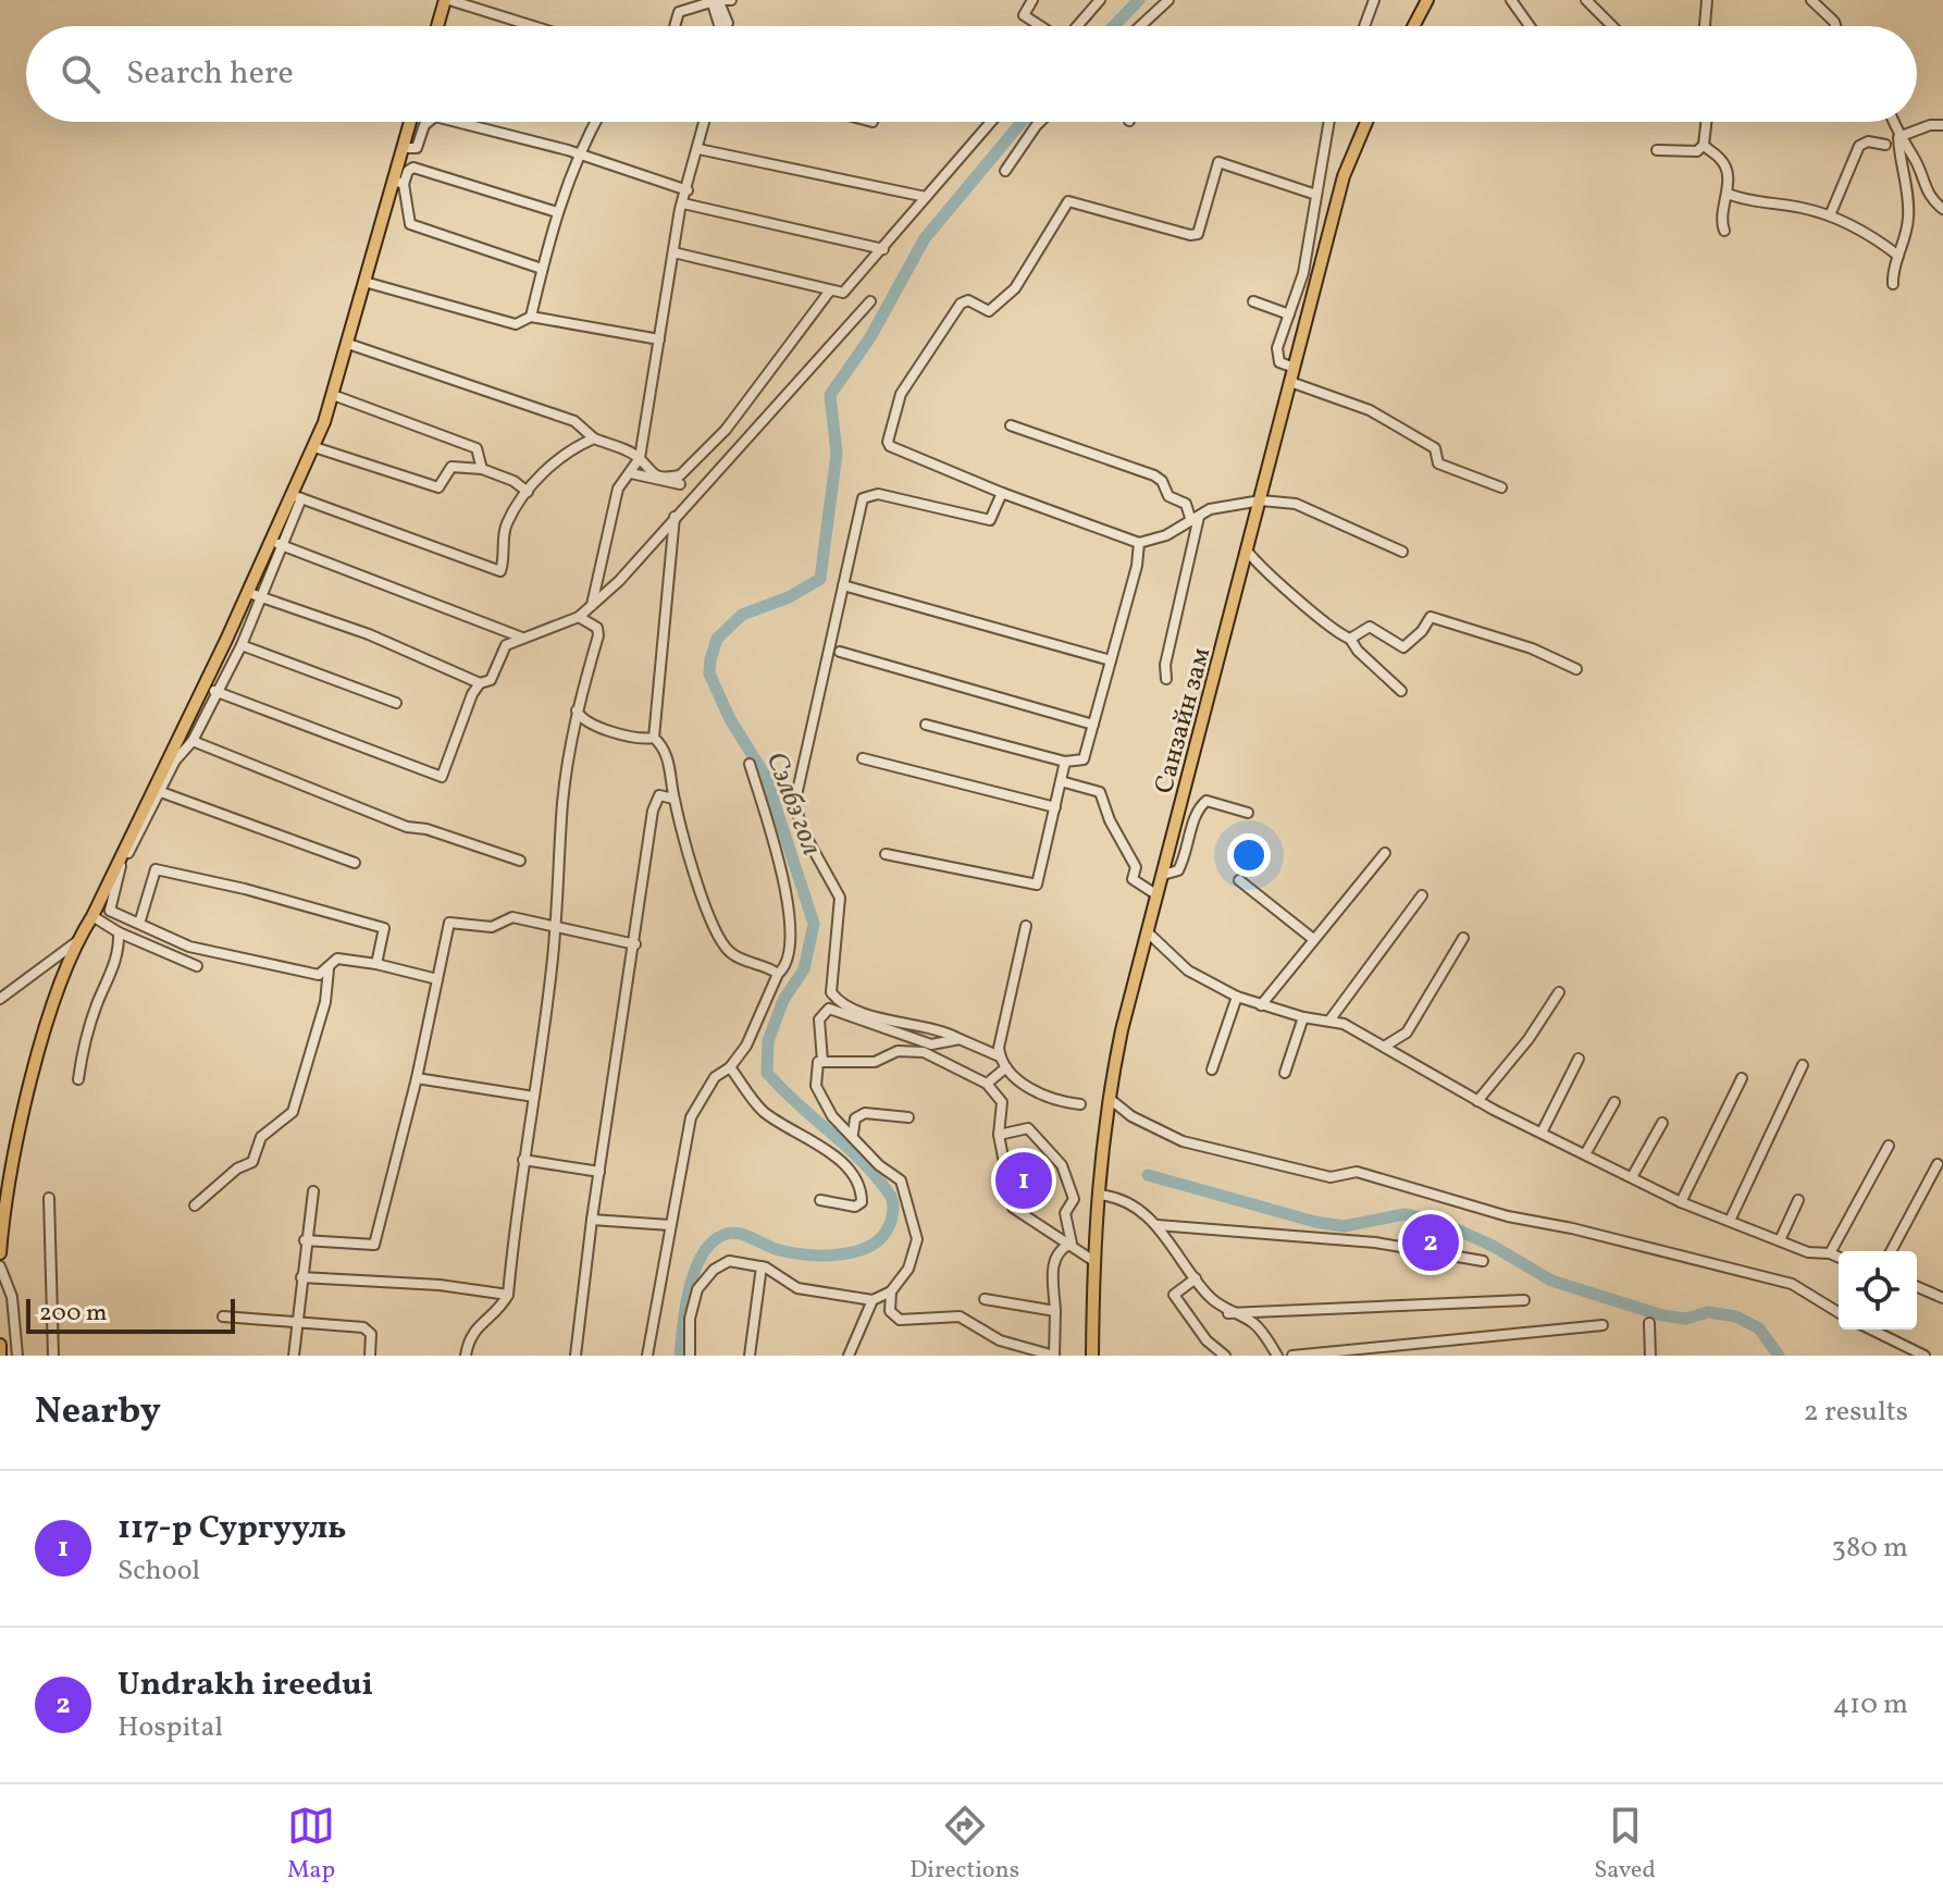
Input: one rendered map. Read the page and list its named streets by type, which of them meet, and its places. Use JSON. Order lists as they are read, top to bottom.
{
  "streets": {
    "main road": ["Санзайн зам"]
  },
  "water": ["Сэлбэ гол"],
  "scale_bar": "200 m",
  "page": {
    "search": "Search here",
    "pins": ["1", "2"],
    "scale": "200 m",
    "heading": ["Nearby", "2 results"],
    "list": [
      {
        "mark": "1",
        "name": "117-р Сургууль",
        "note": "School",
        "value": "380 m"
      },
      {
        "mark": "2",
        "name": "Undrakh ireedui",
        "note": "Hospital",
        "value": "410 m"
      }
    ],
    "nav": ["Map", "Directions", "Saved"]
  }
}
